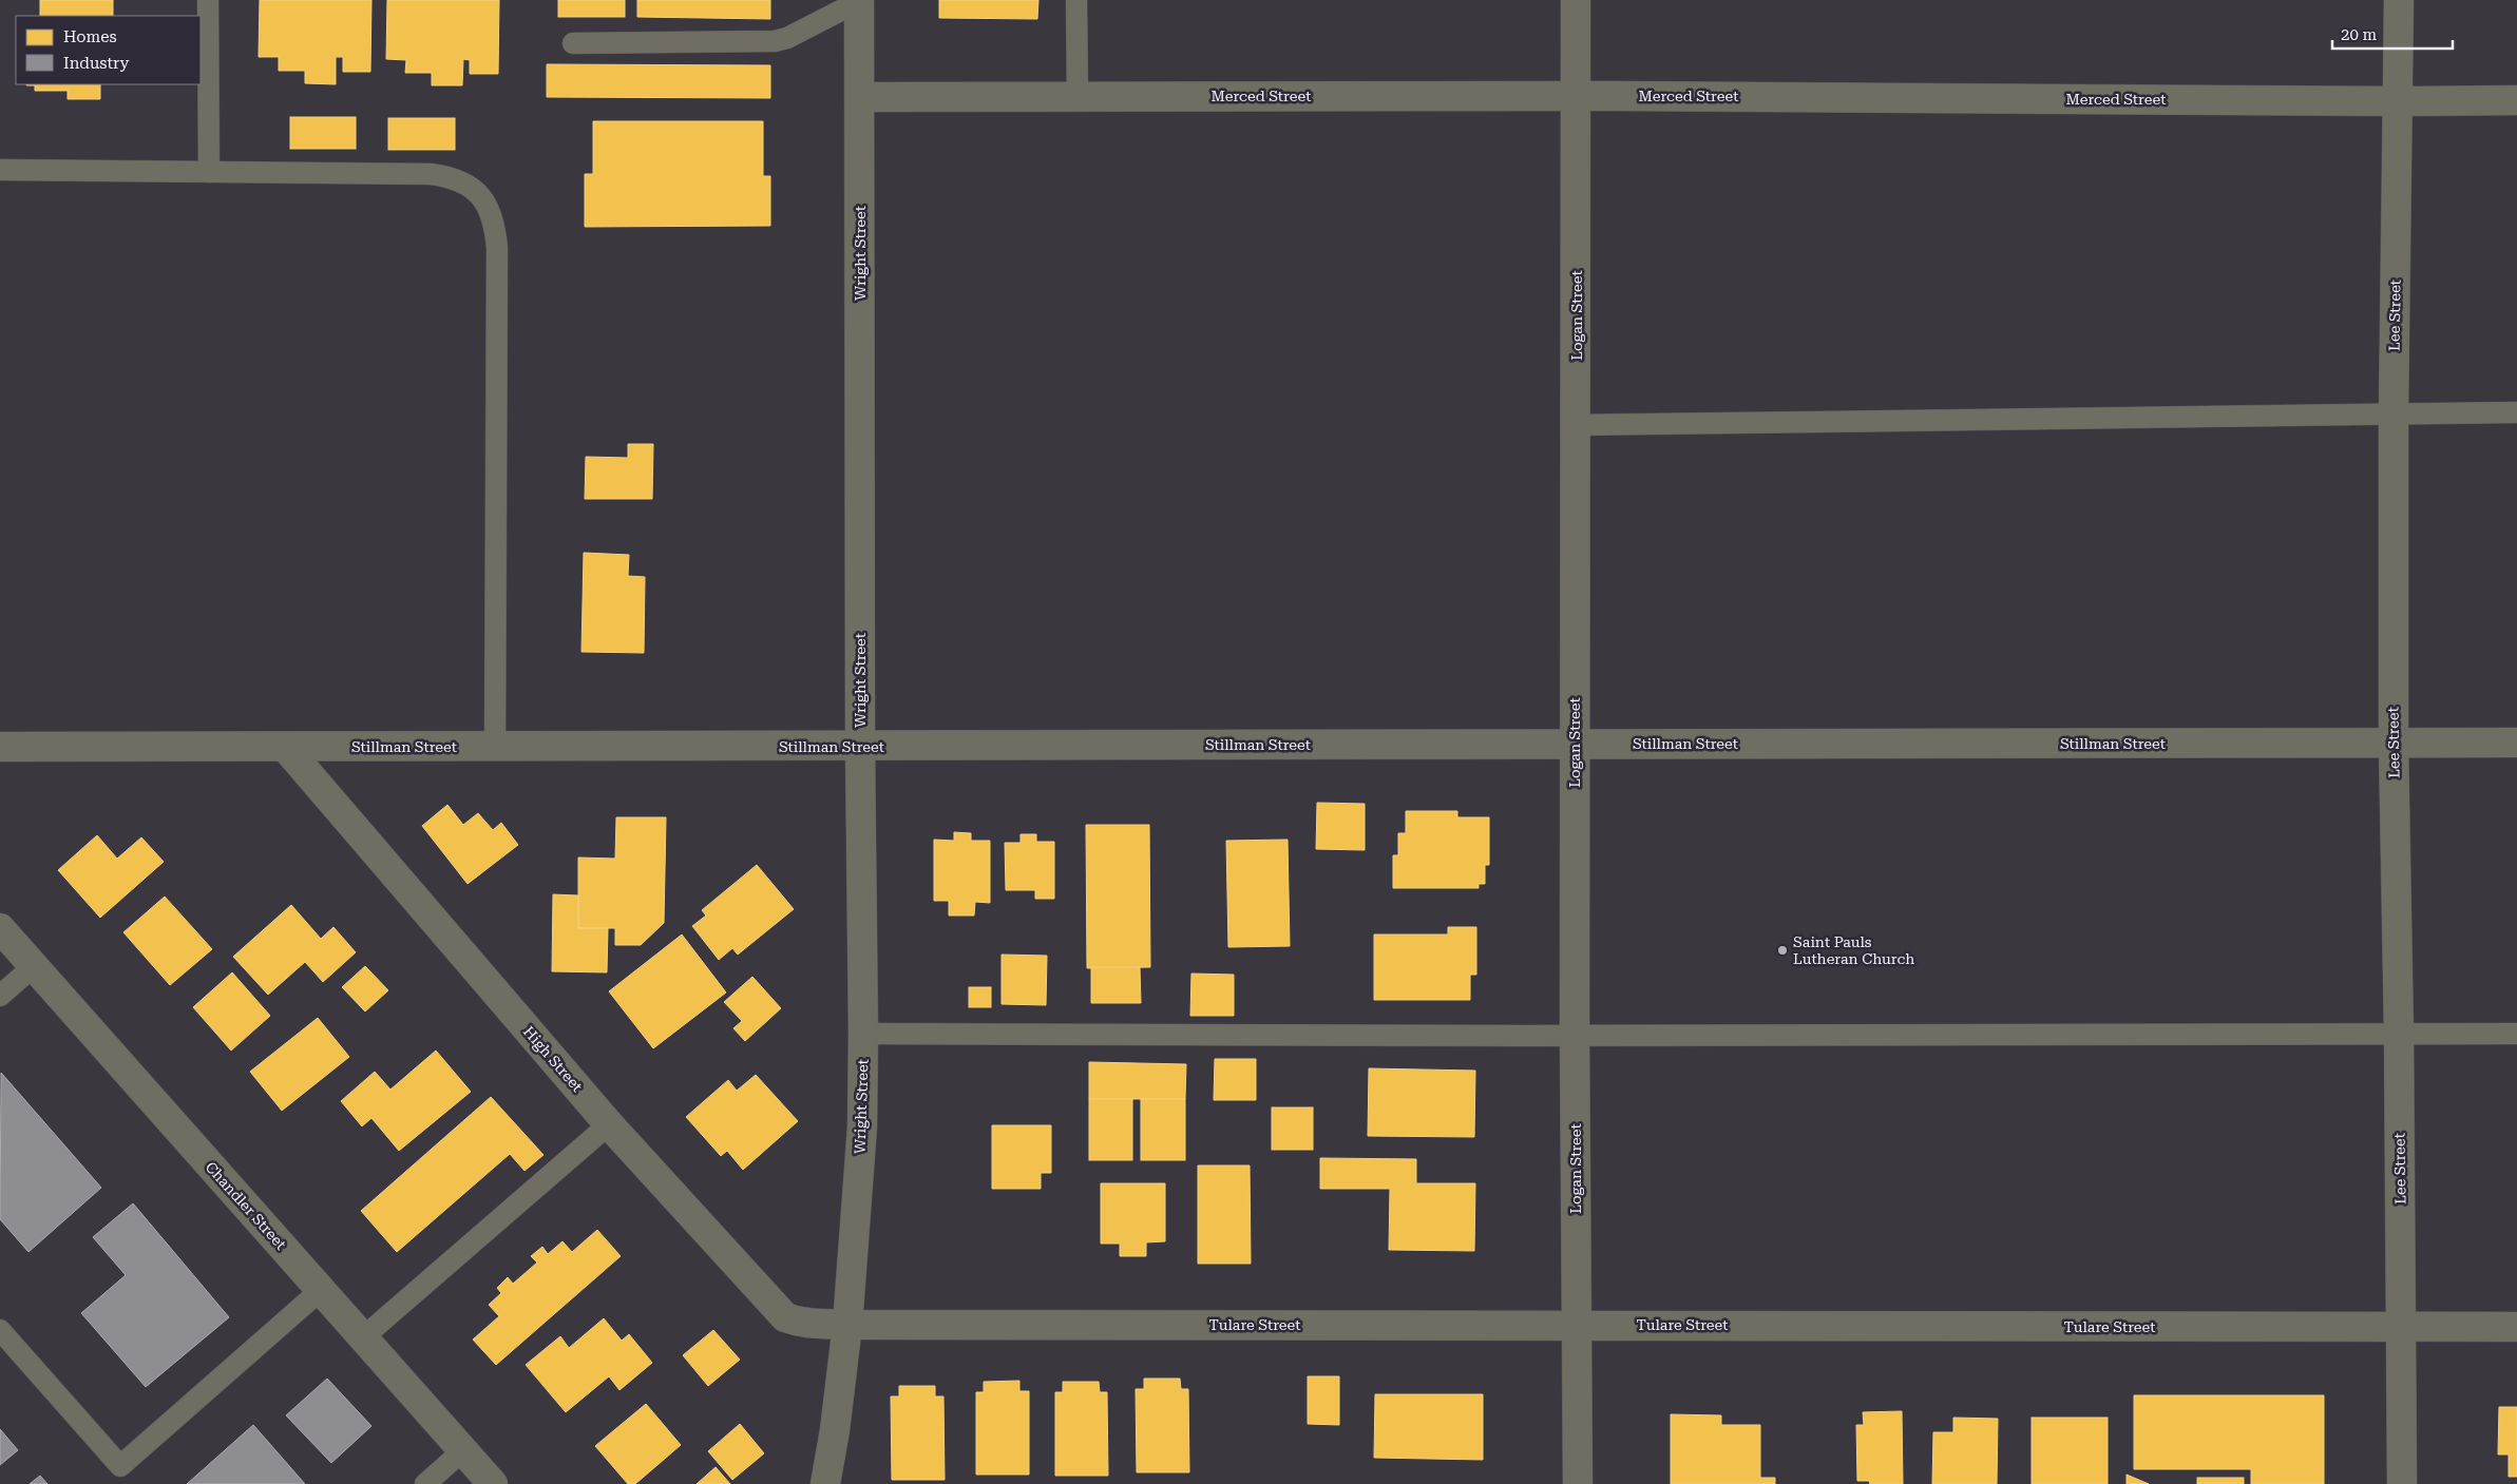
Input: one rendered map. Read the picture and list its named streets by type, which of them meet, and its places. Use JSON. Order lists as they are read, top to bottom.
{
  "streets": {
    "street": [
      "Merced Street",
      "Wright Street",
      "Logan Street",
      "Lee Street",
      "Stillman Street",
      "High Street",
      "Chandler Street",
      "Tulare Street"
    ]
  },
  "crossings": [
    ["Merced Street", "Wright Street"],
    ["Merced Street", "Logan Street"],
    ["Merced Street", "Lee Street"],
    ["Wright Street", "Stillman Street"],
    ["Wright Street", "High Street"],
    ["Wright Street", "Tulare Street"],
    ["Logan Street", "Stillman Street"],
    ["Logan Street", "Tulare Street"],
    ["Lee Street", "Stillman Street"],
    ["Lee Street", "Tulare Street"],
    ["Stillman Street", "High Street"],
    ["High Street", "Tulare Street"]
  ],
  "places": ["Saint Pauls Lutheran Church"],
  "legend": ["Homes", "Industry"],
  "scale_bar": "20 m"
}
